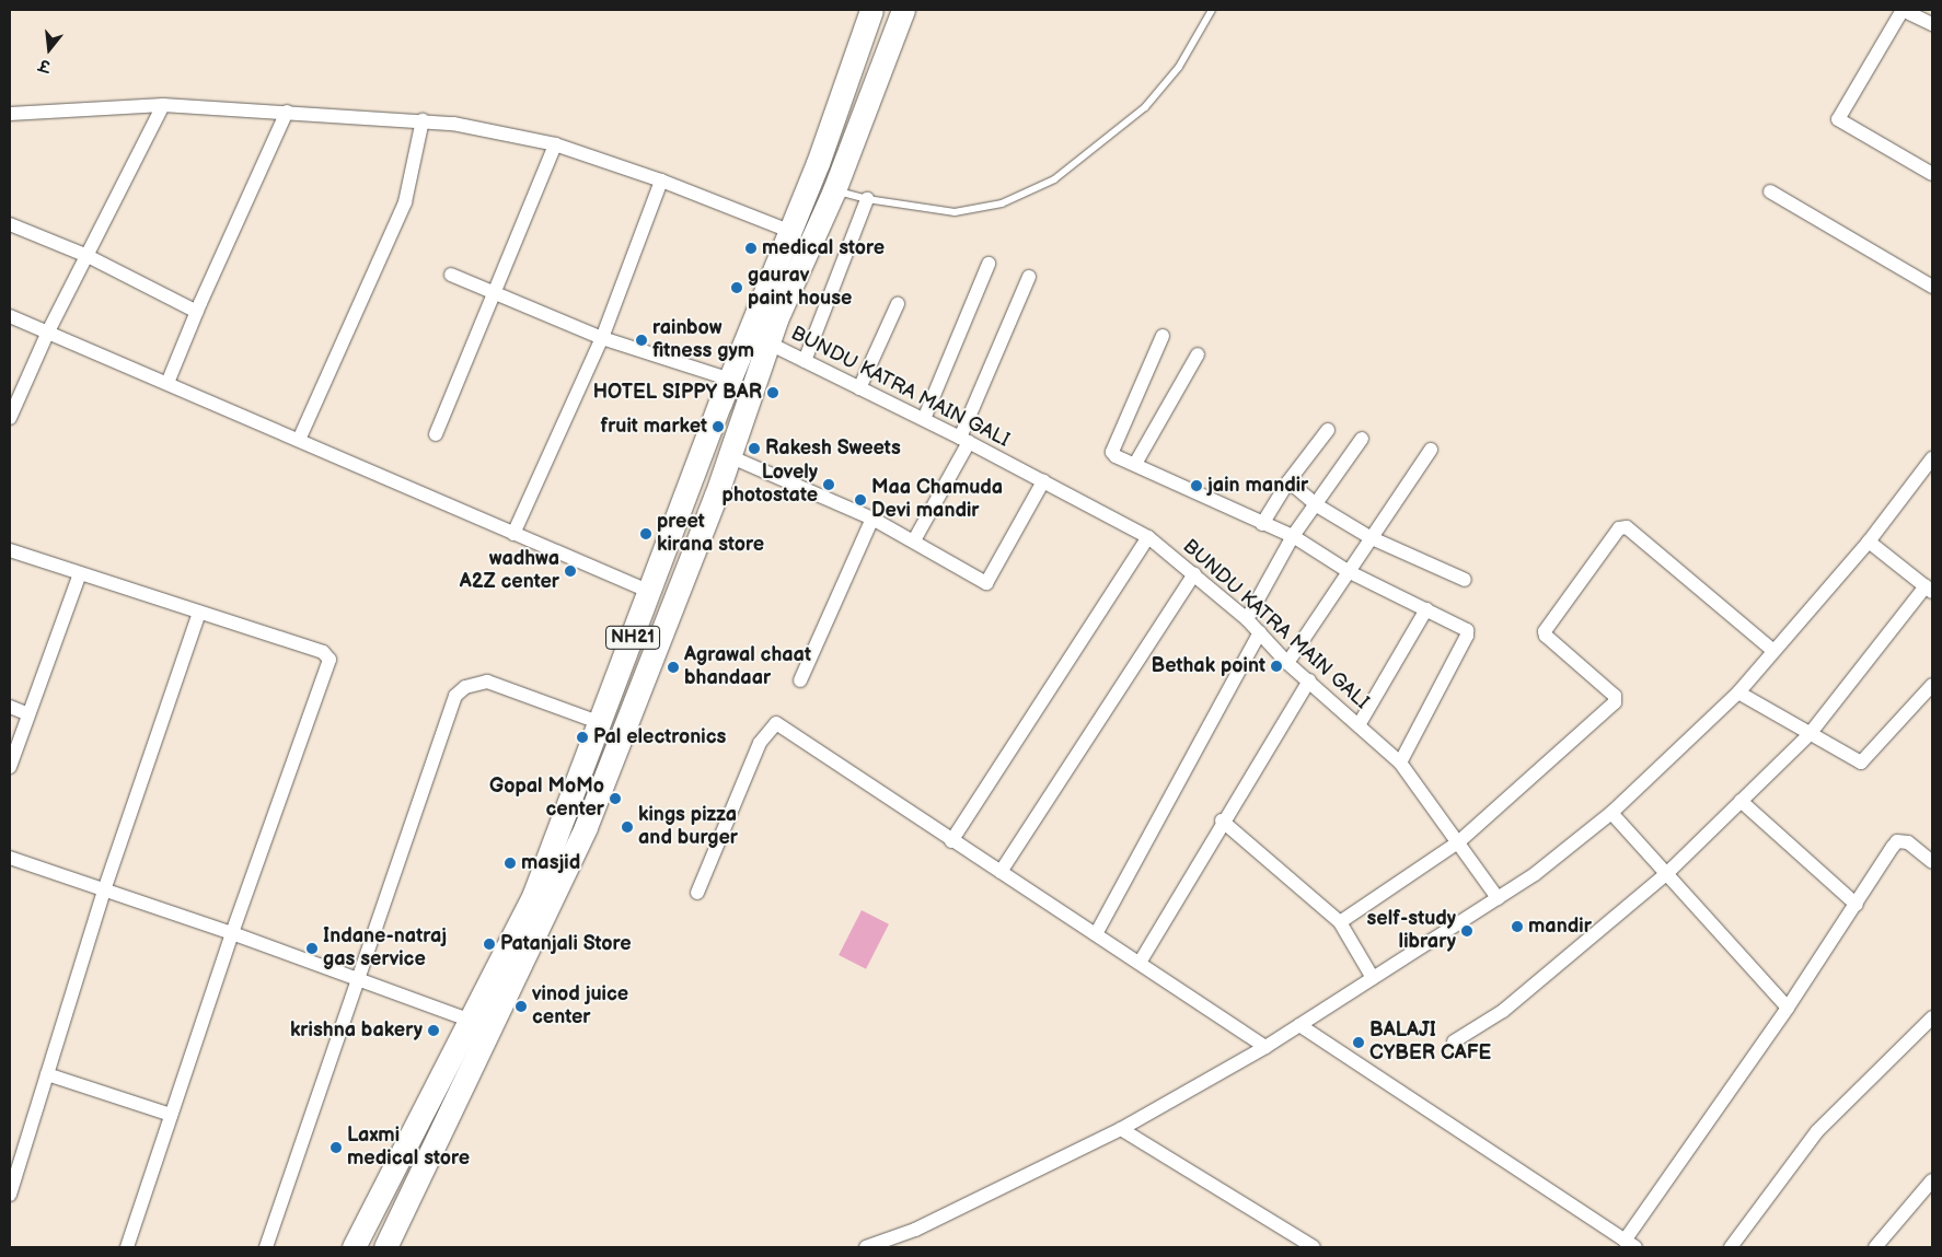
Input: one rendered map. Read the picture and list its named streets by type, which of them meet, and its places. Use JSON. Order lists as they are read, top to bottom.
{
  "streets": {
    "highway": ["NH21"],
    "street": ["BUNDU KATRA MAIN GALI"]
  },
  "crossings": [
    ["BUNDU KATRA MAIN GALI", "NH21"]
  ],
  "places": [
    "medical store",
    "gaurav paint house",
    "rainbow fitness gym",
    "HOTEL SIPPY BAR",
    "fruit market",
    "Rakesh Sweets",
    "Lovely photostate",
    "jain mandir",
    "Maa Chamuda Devi mandir",
    "preet kirana store",
    "wadhwa A2Z center",
    "Bethak point",
    "Agrawal chaat bhandaar",
    "Pal electronics",
    "Gopal MoMo center",
    "kings pizza and burger",
    "masjid",
    "mandir",
    "self-study library",
    "Patanjali Store",
    "Indane-natraj gas service",
    "vinod juice center",
    "krishna bakery",
    "BALAJI CYBER CAFE",
    "Laxmi medical store"
  ],
  "north": "bottom"
}
